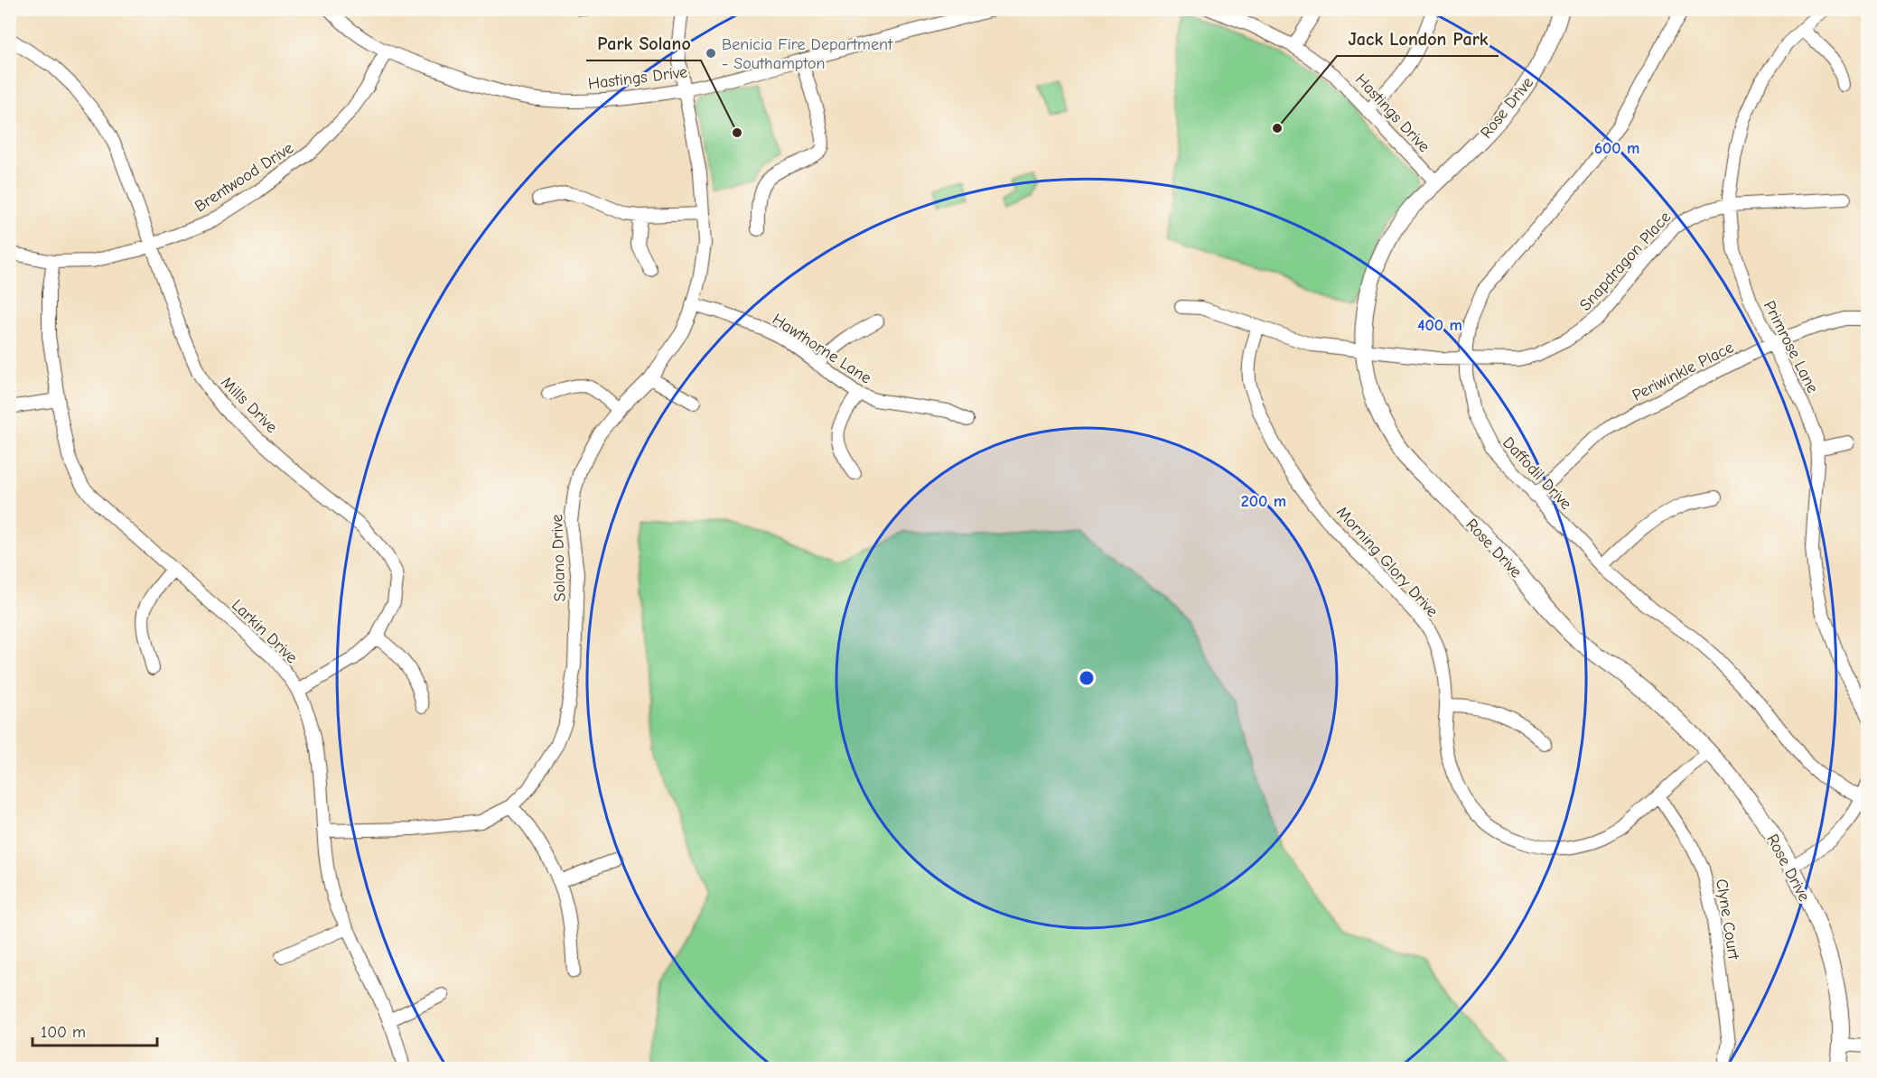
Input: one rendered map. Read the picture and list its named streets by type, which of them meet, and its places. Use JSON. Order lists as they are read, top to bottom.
{
  "streets": {
    "main road": ["Rose Drive"],
    "street": [
      "Hastings Drive",
      "Brentwood Drive",
      "Snapdragon Place",
      "Primrose Lane",
      "Hawthorne Lane",
      "Periwinkle Place",
      "Mills Drive",
      "Daffodil Drive",
      "Solano Drive",
      "Morning Glory Drive",
      "Larkin Drive",
      "Clyne Court"
    ]
  },
  "crossings": [
    ["Hastings Drive", "Rose Drive"],
    ["Hastings Drive", "Brentwood Drive"],
    ["Hastings Drive", "Solano Drive"],
    ["Rose Drive", "Snapdragon Place"],
    ["Rose Drive", "Morning Glory Drive"],
    ["Brentwood Drive", "Mills Drive"],
    ["Brentwood Drive", "Larkin Drive"],
    ["Snapdragon Place", "Primrose Lane"],
    ["Snapdragon Place", "Daffodil Drive"],
    ["Snapdragon Place", "Morning Glory Drive"],
    ["Primrose Lane", "Periwinkle Place"],
    ["Hawthorne Lane", "Solano Drive"],
    ["Periwinkle Place", "Daffodil Drive"],
    ["Mills Drive", "Larkin Drive"],
    ["Solano Drive", "Larkin Drive"],
    ["Morning Glory Drive", "Clyne Court"]
  ],
  "places": ["Benicia Fire Department - Southampton", "Jack London Park", "Park Solano"],
  "scale_bar": "100 m",
  "rings": ["600 m", "400 m", "200 m"]
}
